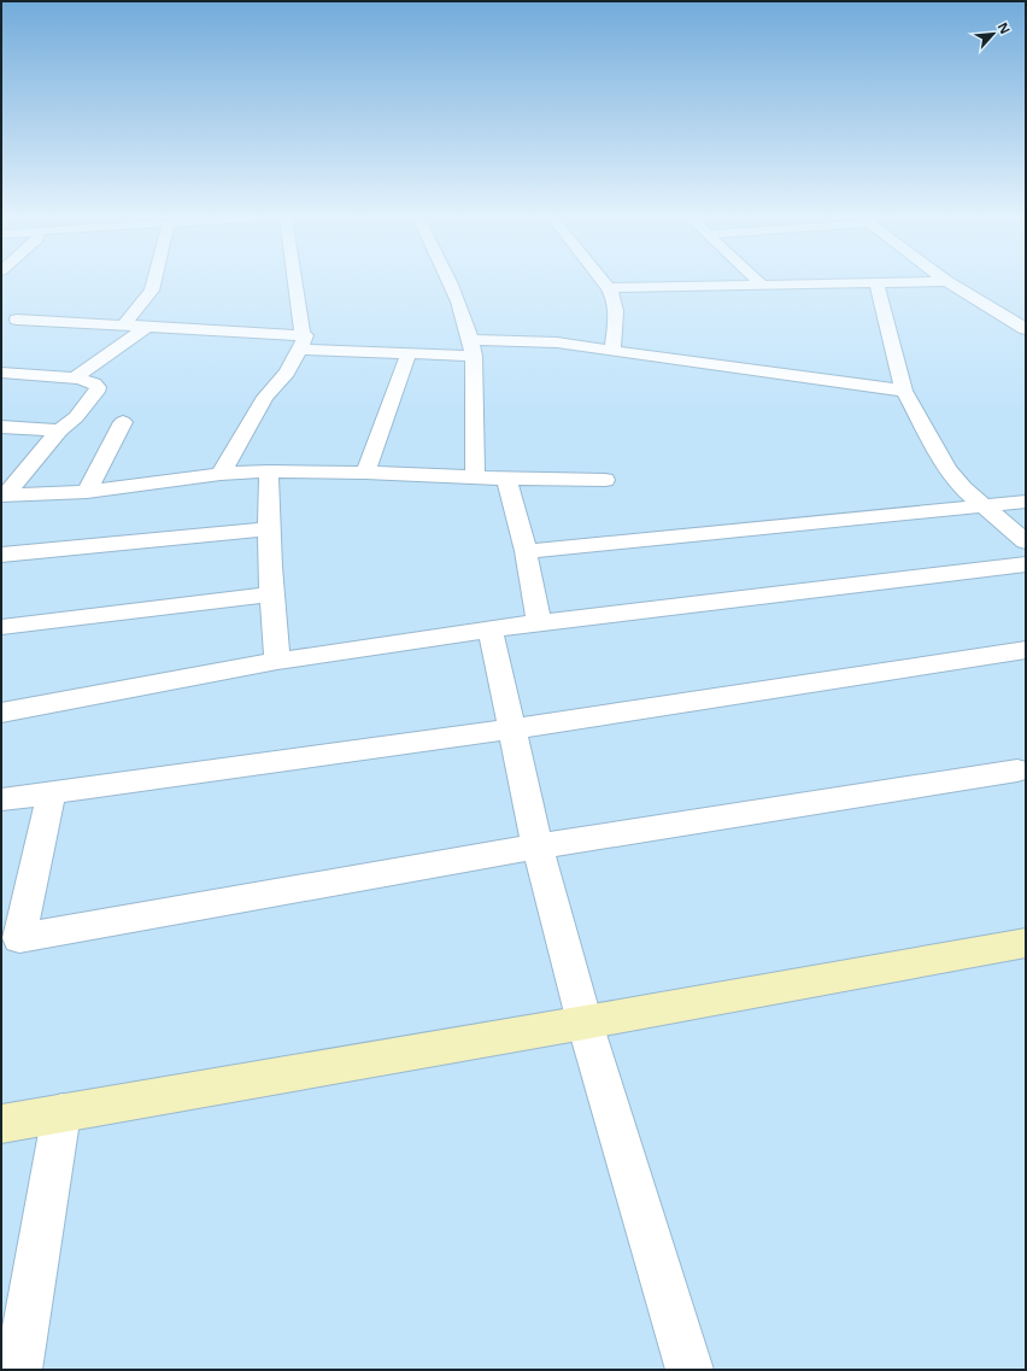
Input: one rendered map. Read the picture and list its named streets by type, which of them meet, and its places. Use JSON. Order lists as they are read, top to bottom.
{
  "north": "top right"
}
